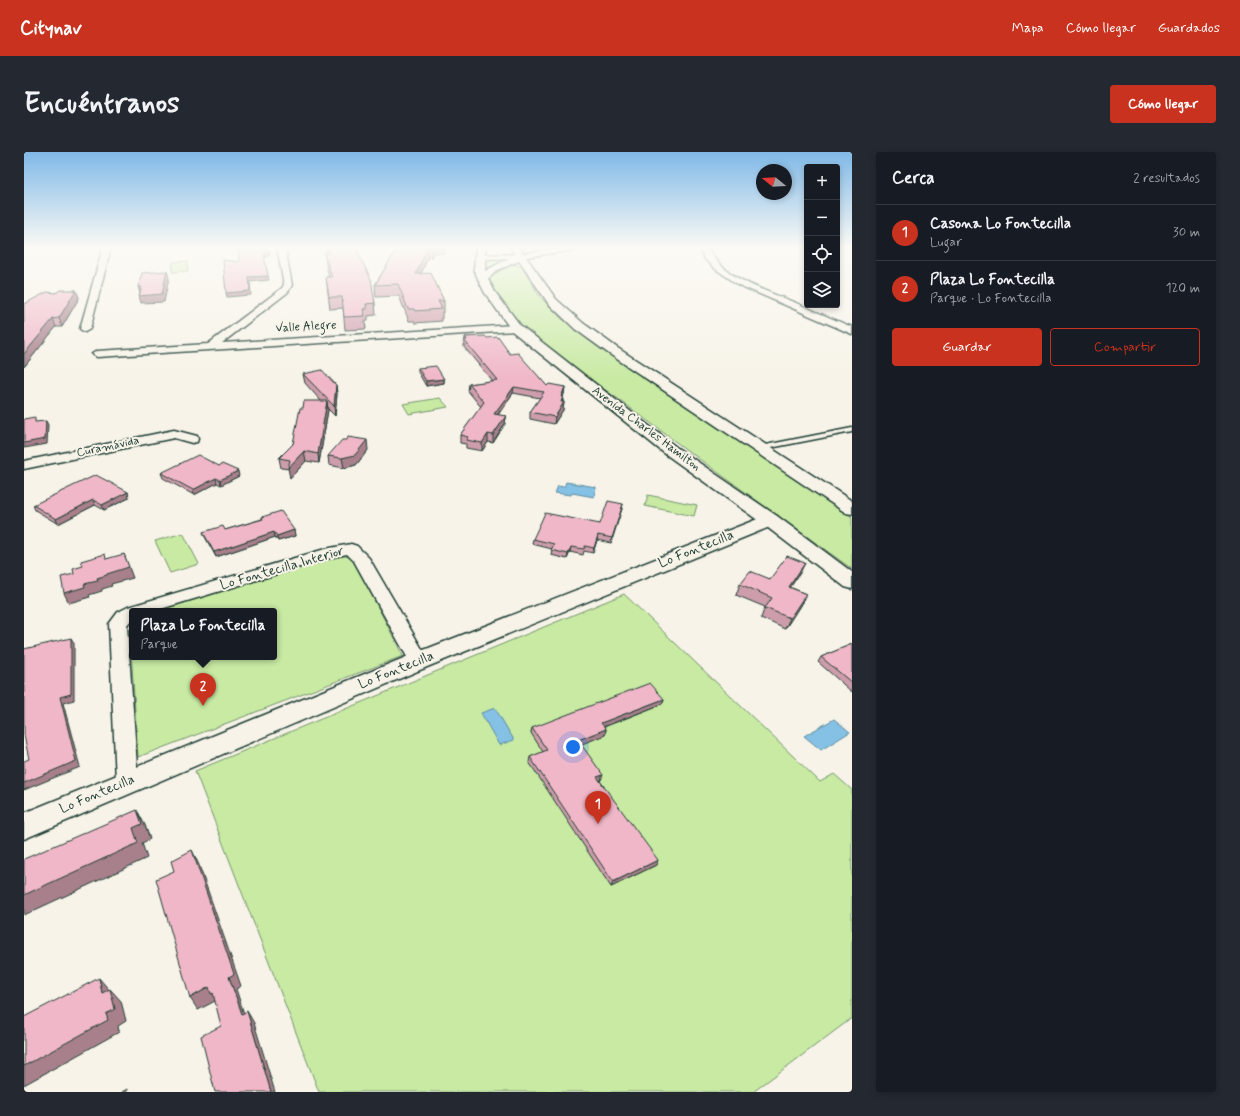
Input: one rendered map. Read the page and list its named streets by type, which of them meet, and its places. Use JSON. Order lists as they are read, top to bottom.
{
  "streets": {
    "main road": ["Avenida Charles Hamilton", "Lo Fontecilla"],
    "street": ["Valle Alegre", "Curamávida", "Lo Fontecilla Interior"]
  },
  "crossings": [
    ["Valle Alegre", "Avenida Charles Hamilton"],
    ["Avenida Charles Hamilton", "Lo Fontecilla"],
    ["Lo Fontecilla", "Lo Fontecilla Interior"]
  ],
  "north": "left",
  "page": {
    "header": "Citynav",
    "nav": ["Mapa", "Cómo llegar", "Guardados"],
    "buttons": [
      "Cómo llegar",
      ["Guardar", "Compartir"]
    ],
    "title": "Encuéntranos",
    "heading": ["Cerca", "2 resultados"],
    "map_buttons": ["+", "−"],
    "list": [
      {
        "mark": "1",
        "name": "Casona Lo Fontecilla",
        "note": "Lugar",
        "value": "30 m"
      },
      {
        "mark": "2",
        "name": "Plaza Lo Fontecilla",
        "note": "Parque · Lo Fontecilla",
        "value": "120 m"
      }
    ],
    "popup": ["Plaza Lo Fontecilla", "Parque"],
    "pins": ["2", "1"]
  }
}
